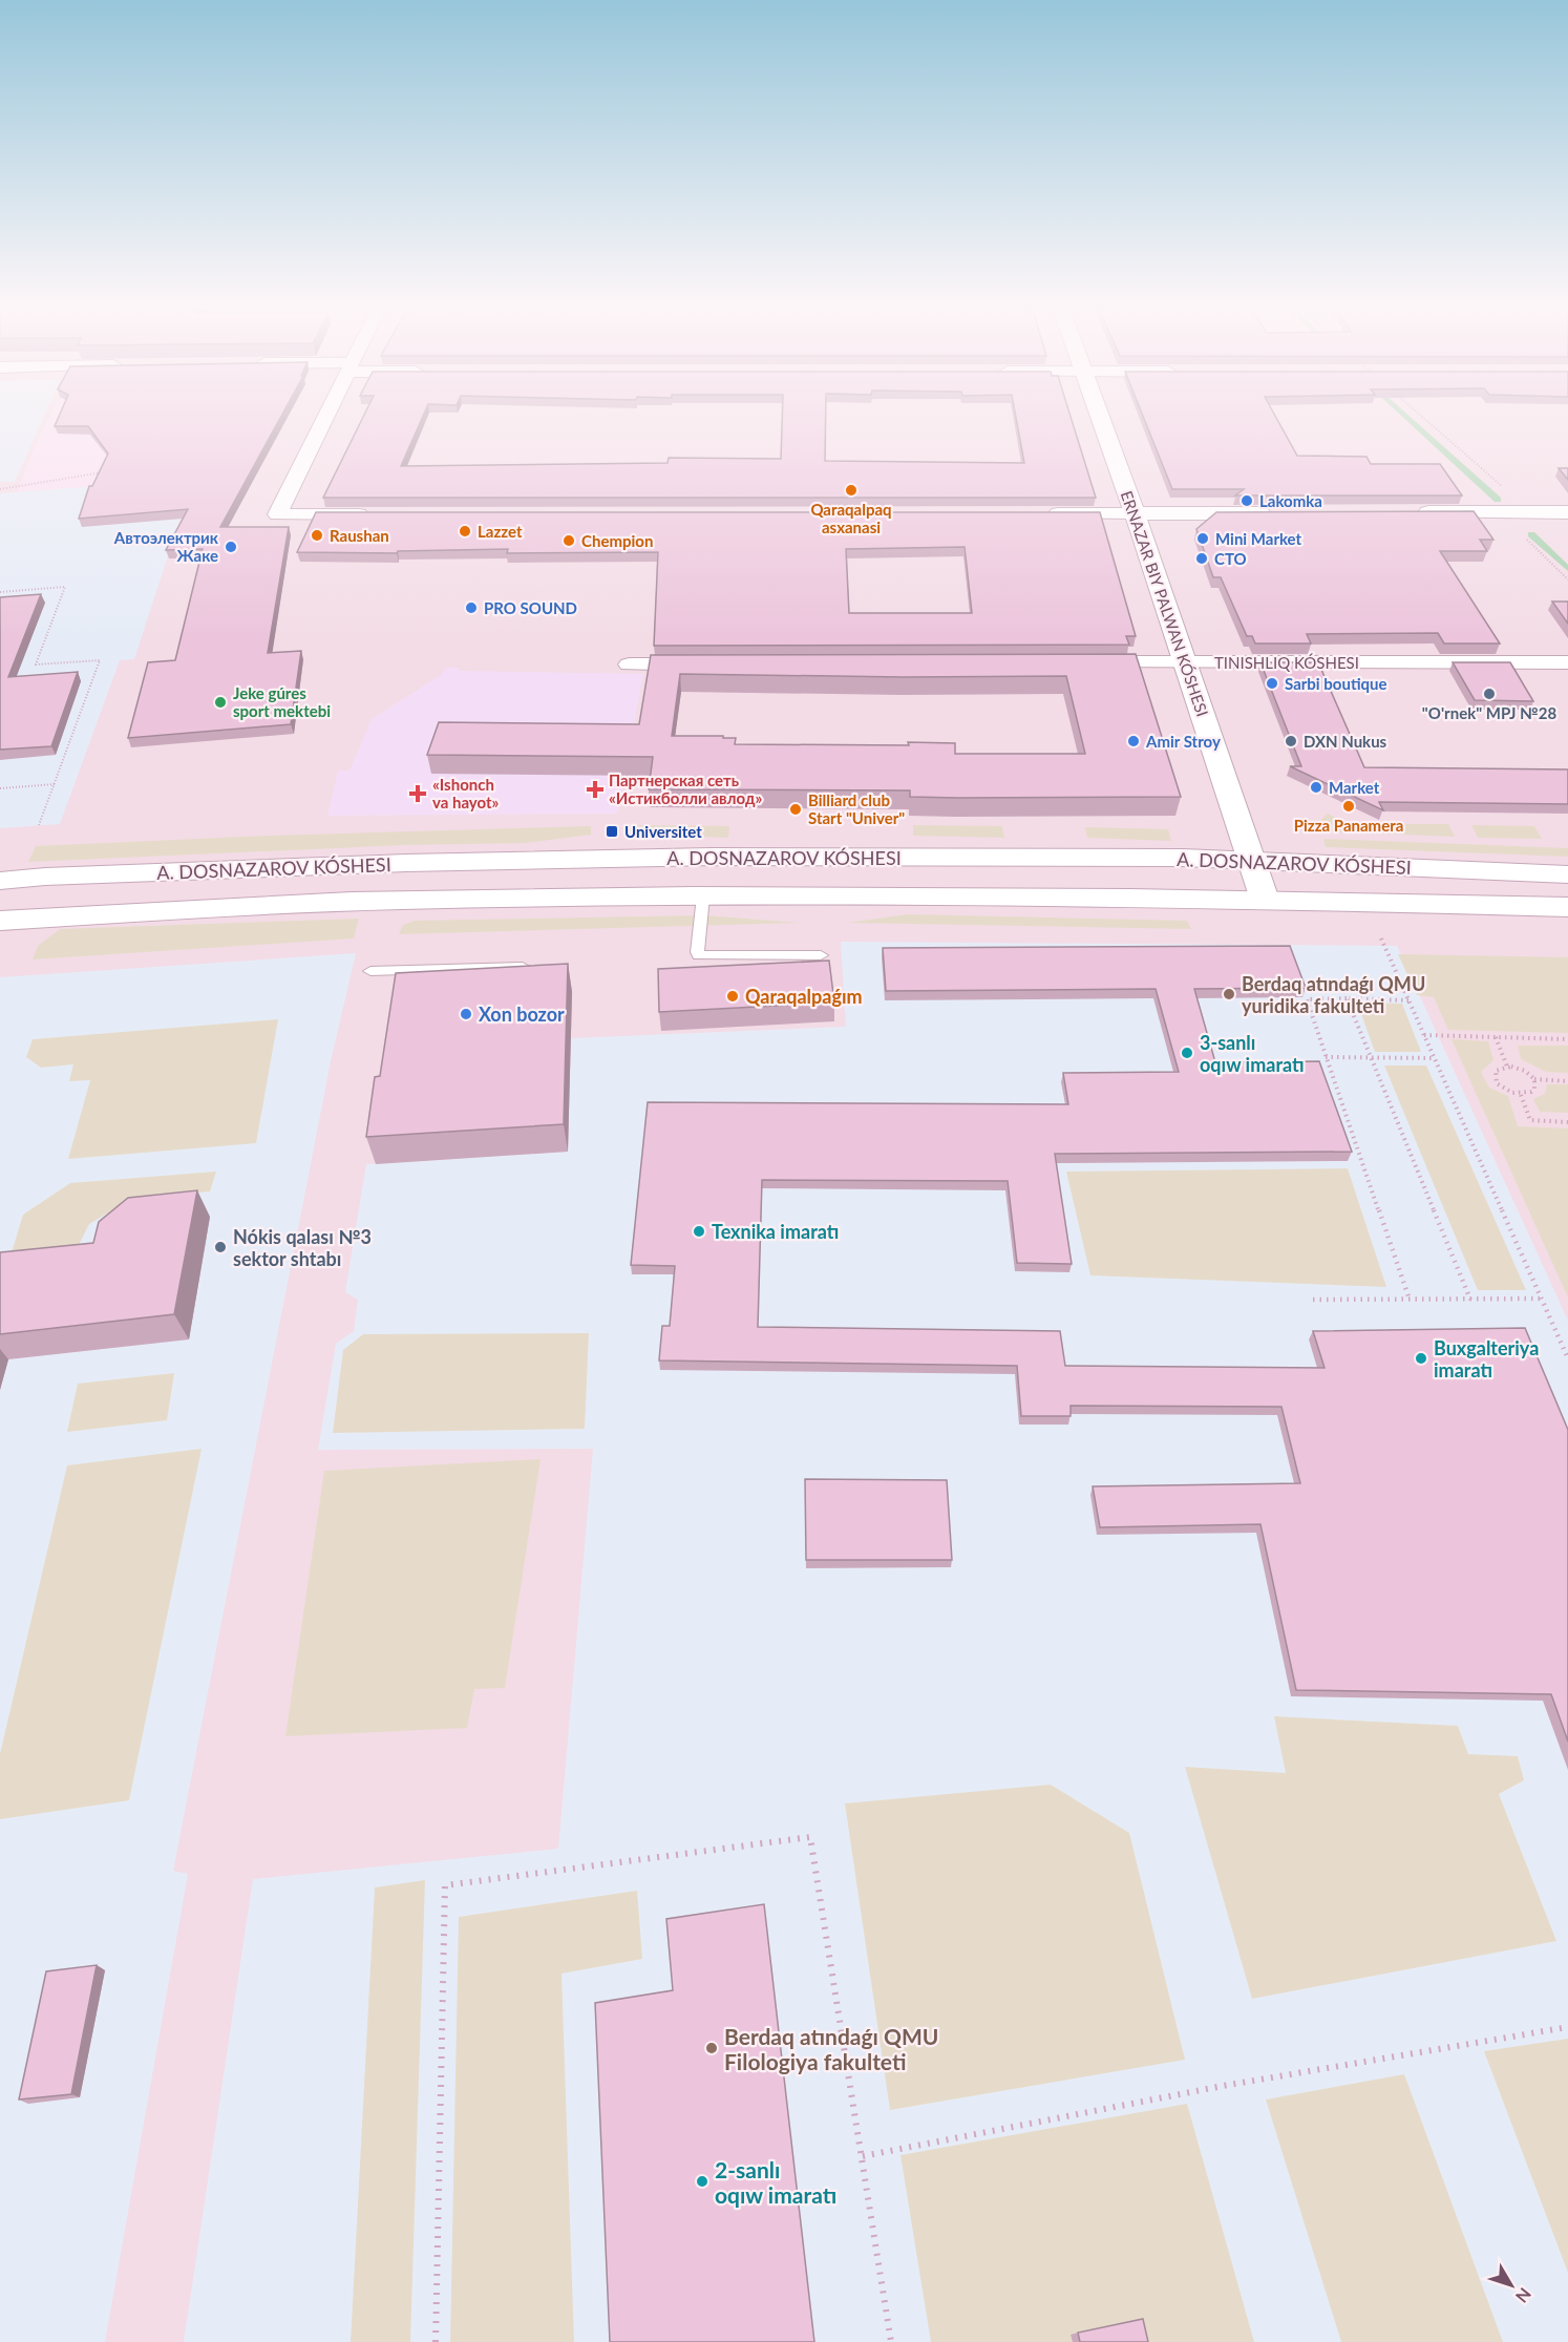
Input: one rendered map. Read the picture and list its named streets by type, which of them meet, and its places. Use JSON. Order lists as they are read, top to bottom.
{
  "streets": {
    "main road": ["ERNAZAR BIY PALWAN KÓSHESI", "A. DOSNAZAROV KÓSHESI"]
  },
  "crossings": [
    ["ERNAZAR BIY PALWAN KÓSHESI", "A. DOSNAZAROV KÓSHESI"]
  ],
  "places": {
    "other": [
      "Qaraqalpaq asxanasi",
      "Lakomka",
      "Lazzet",
      "Raushan",
      "Mini Market",
      "Chempion",
      "Автоэлектрик Жаке",
      "СТО",
      "PRO SOUND",
      "Sarbi boutique",
      "\"O'rnek\" MPJ №28",
      "Jeke gúres sport mektebi",
      "Amir Stroy",
      "DXN Nukus",
      "Market",
      "Pizza Panamera",
      "Billiard club Start \"Univer\"",
      "Berdaq atındaǵı QMU yuridika fakulteti",
      "Qaraqalpaǵım",
      "Xon bozor",
      "3-sanlı oqıw imaratı",
      "Texnika imaratı",
      "Nókis qalası №3 sektor shtabı",
      "Buxgalteriya imaratı",
      "Berdaq atındaǵı QMU Filologiya fakulteti",
      "2-sanlı oqıw imaratı"
    ],
    "health": ["Партнерская сеть «Истикболли авлод»", "«Ishonch va hayot»"],
    "transit": ["Universitet"]
  },
  "north": "bottom right"
}
